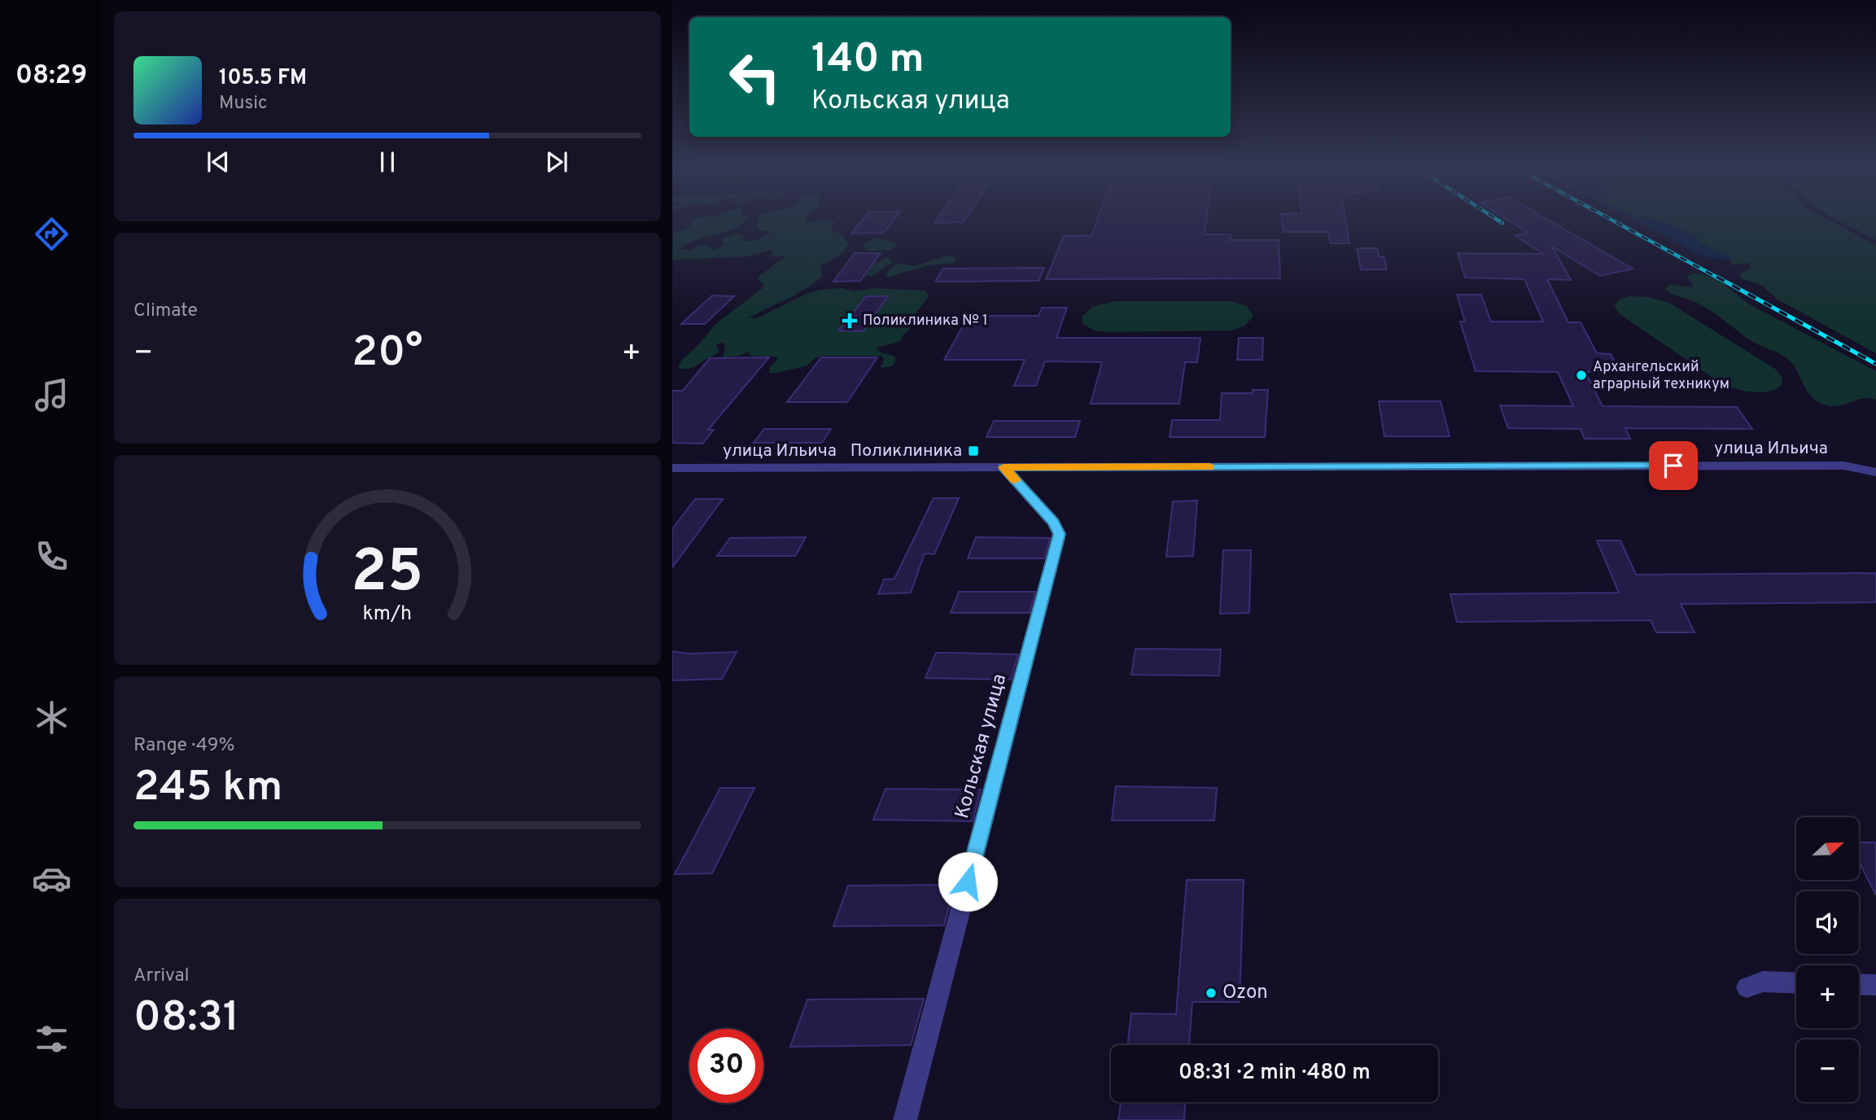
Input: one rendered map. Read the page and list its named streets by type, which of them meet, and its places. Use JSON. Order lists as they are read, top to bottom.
{
  "streets": {
    "street": ["улица Ильича", "Кольская улица"]
  },
  "crossings": [
    ["улица Ильича", "Кольская улица"]
  ],
  "places": {
    "health": ["Поликлиника № 1"],
    "other": ["Архангельский аграрный техникум", "Ozon"],
    "transit": ["Поликлиника"]
  },
  "north": "right",
  "page": {
    "tabs": "08:29",
    "turn": ["140 m", "Кольская улица"],
    "song": ["105.5 FM", "Music"],
    "tile": [
      "Climate",
      ["Range · 49%", "245 km"],
      ["Arrival", "08:31"]
    ],
    "heat": ["−", "20°", "+"],
    "map_buttons": ["+", "−"],
    "limit": "30",
    "trip": "08:31 · 2 min · 480 m",
    "gauge": ["25", "km/h"]
  }
}
